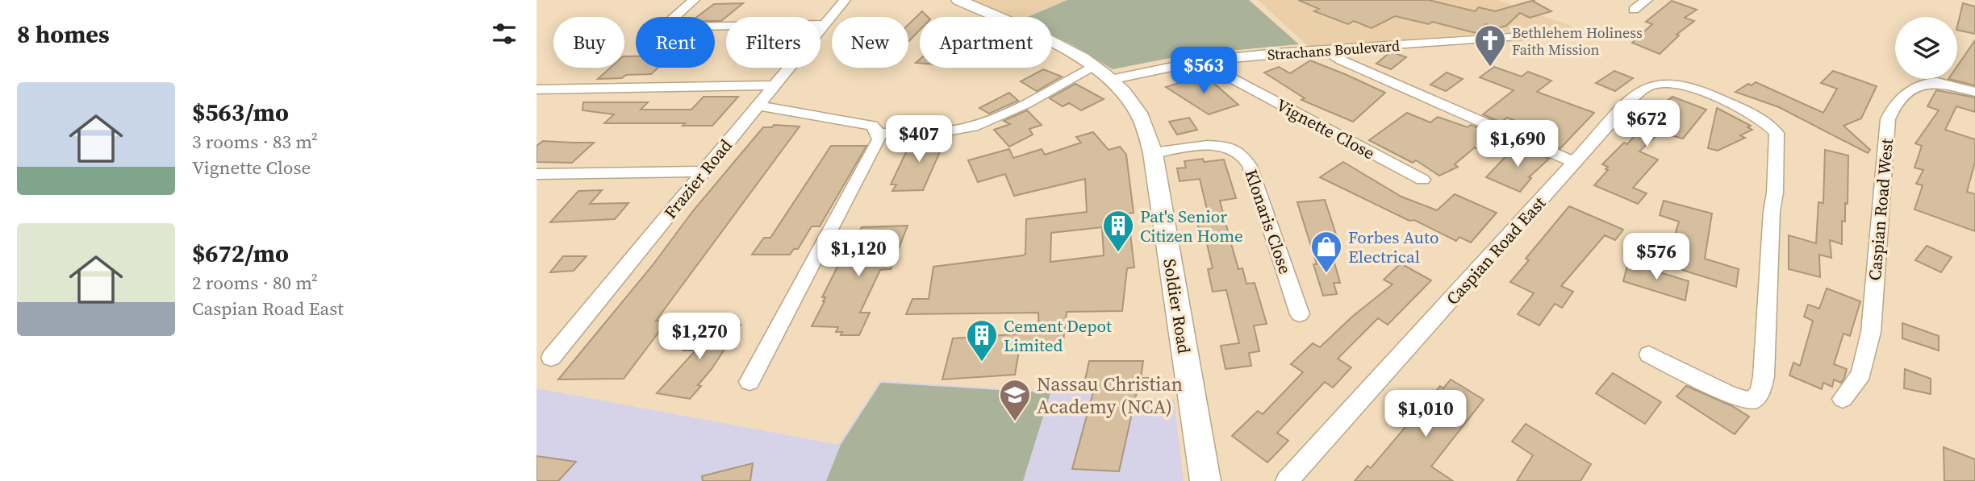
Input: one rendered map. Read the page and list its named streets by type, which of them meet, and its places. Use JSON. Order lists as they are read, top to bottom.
{
  "streets": {
    "main road": ["Soldier Road"],
    "street": [
      "Strachans Boulevard",
      "Vignette Close",
      "Frazier Road",
      "Caspian Road West",
      "Klonaris Close",
      "Caspian Road East"
    ]
  },
  "crossings": [
    ["Strachans Boulevard", "Vignette Close"],
    ["Strachans Boulevard", "Soldier Road"],
    ["Klonaris Close", "Soldier Road"]
  ],
  "places": {
    "church": ["Bethlehem Holiness Faith Mission"],
    "building": ["Pat's Senior Citizen Home", "Cement Depot Limited"],
    "shop": ["Forbes Auto Electrical"],
    "school or university": ["Nassau Christian Academy (NCA)"]
  },
  "page": {
    "heading": "8 homes",
    "chip": [
      "Buy",
      "Rent",
      "Filters",
      "New",
      "Apartment"
    ],
    "price": [
      "$563",
      "$672",
      "$407",
      "$1,690",
      "$1,120",
      "$576",
      "$1,270",
      "$1,010"
    ],
    "list": [
      {
        "name": "$563/mo",
        "note": "3 rooms · 83 m² · Vignette Close"
      },
      {
        "name": "$672/mo",
        "note": "2 rooms · 80 m² · Caspian Road East"
      }
    ]
  }
}
